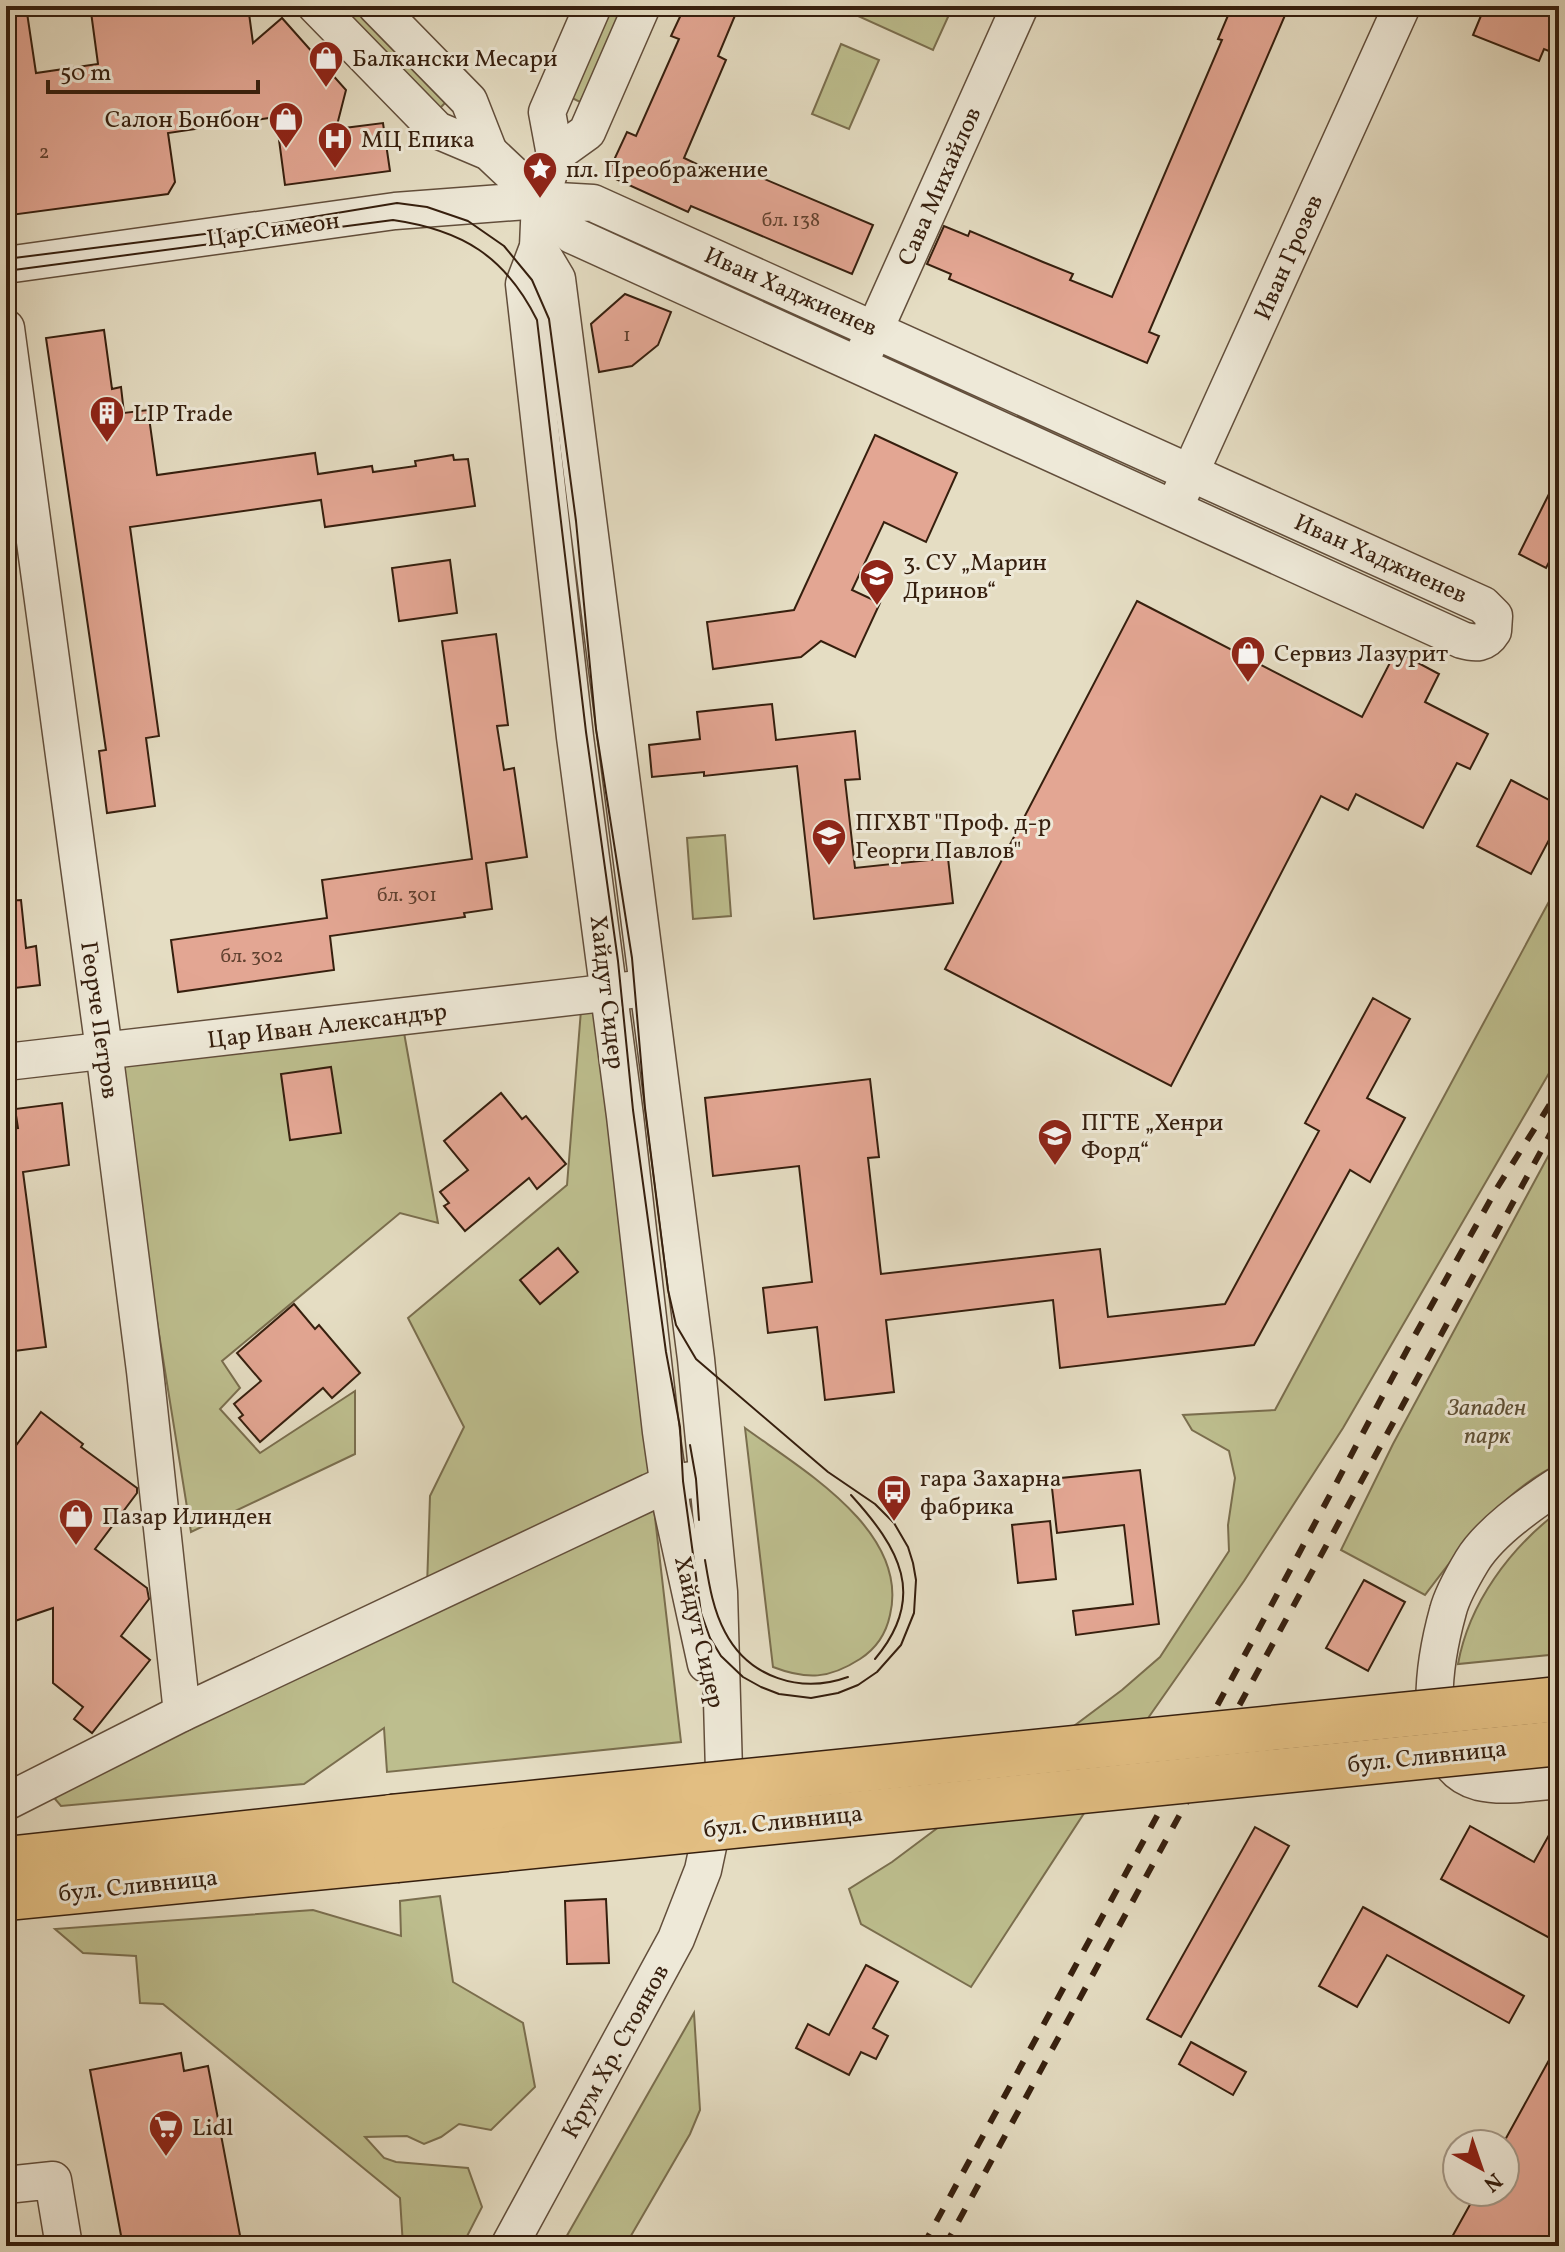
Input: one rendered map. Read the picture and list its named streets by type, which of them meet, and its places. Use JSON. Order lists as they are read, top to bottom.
{
  "streets": {
    "main road": ["бул. Сливница"],
    "street": [
      "Сава Михайлов",
      "Цар Симеон",
      "Иван Грозев",
      "Иван Хаджиенев",
      "Хайдут Сидер",
      "Георче Петров",
      "Цар Иван Александър",
      "Крум Хр. Стоянов"
    ]
  },
  "crossings": [
    ["Сава Михайлов", "Иван Хаджиенев"],
    ["Цар Симеон", "Иван Хаджиенев"],
    ["Цар Симеон", "Хайдут Сидер"],
    ["Иван Грозев", "Иван Хаджиенев"],
    ["Иван Хаджиенев", "Хайдут Сидер"],
    ["Хайдут Сидер", "Цар Иван Александър"],
    ["Хайдут Сидер", "Крум Хр. Стоянов"],
    ["Георче Петров", "Цар Иван Александър"]
  ],
  "parks": ["Западен парк"],
  "places": {
    "shop": [
      "Балкански Месари",
      "Салон Бонбон",
      "Сервиз Лазурит",
      "Пазар Илинден"
    ],
    "hospital": ["МЦ Епика"],
    "place": ["пл. Преображение"],
    "building": ["LIP Trade"],
    "school or university": ["3. СУ „Марин Дринов“", "ПГХВТ \"Проф. д-р Георги Павлов\"", "ПГТЕ „Хенри Форд“"],
    "bus stop": ["гара Захарна фабрика"],
    "supermarket": ["Lidl"]
  },
  "house_numbers": [
    "2",
    "бл. 138",
    "1",
    "бл. 301",
    "бл. 302"
  ],
  "scale_bar": "50 m",
  "north": "bottom right"
}
